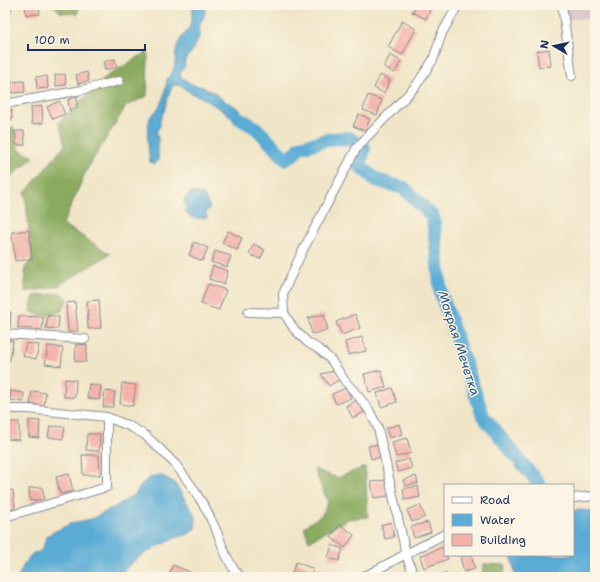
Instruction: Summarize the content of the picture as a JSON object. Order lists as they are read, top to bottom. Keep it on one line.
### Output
{"water":["Мокрая Мечетка"],"legend":["Road","Water","Building"],"scale_bar":"100 m","north":"left"}
